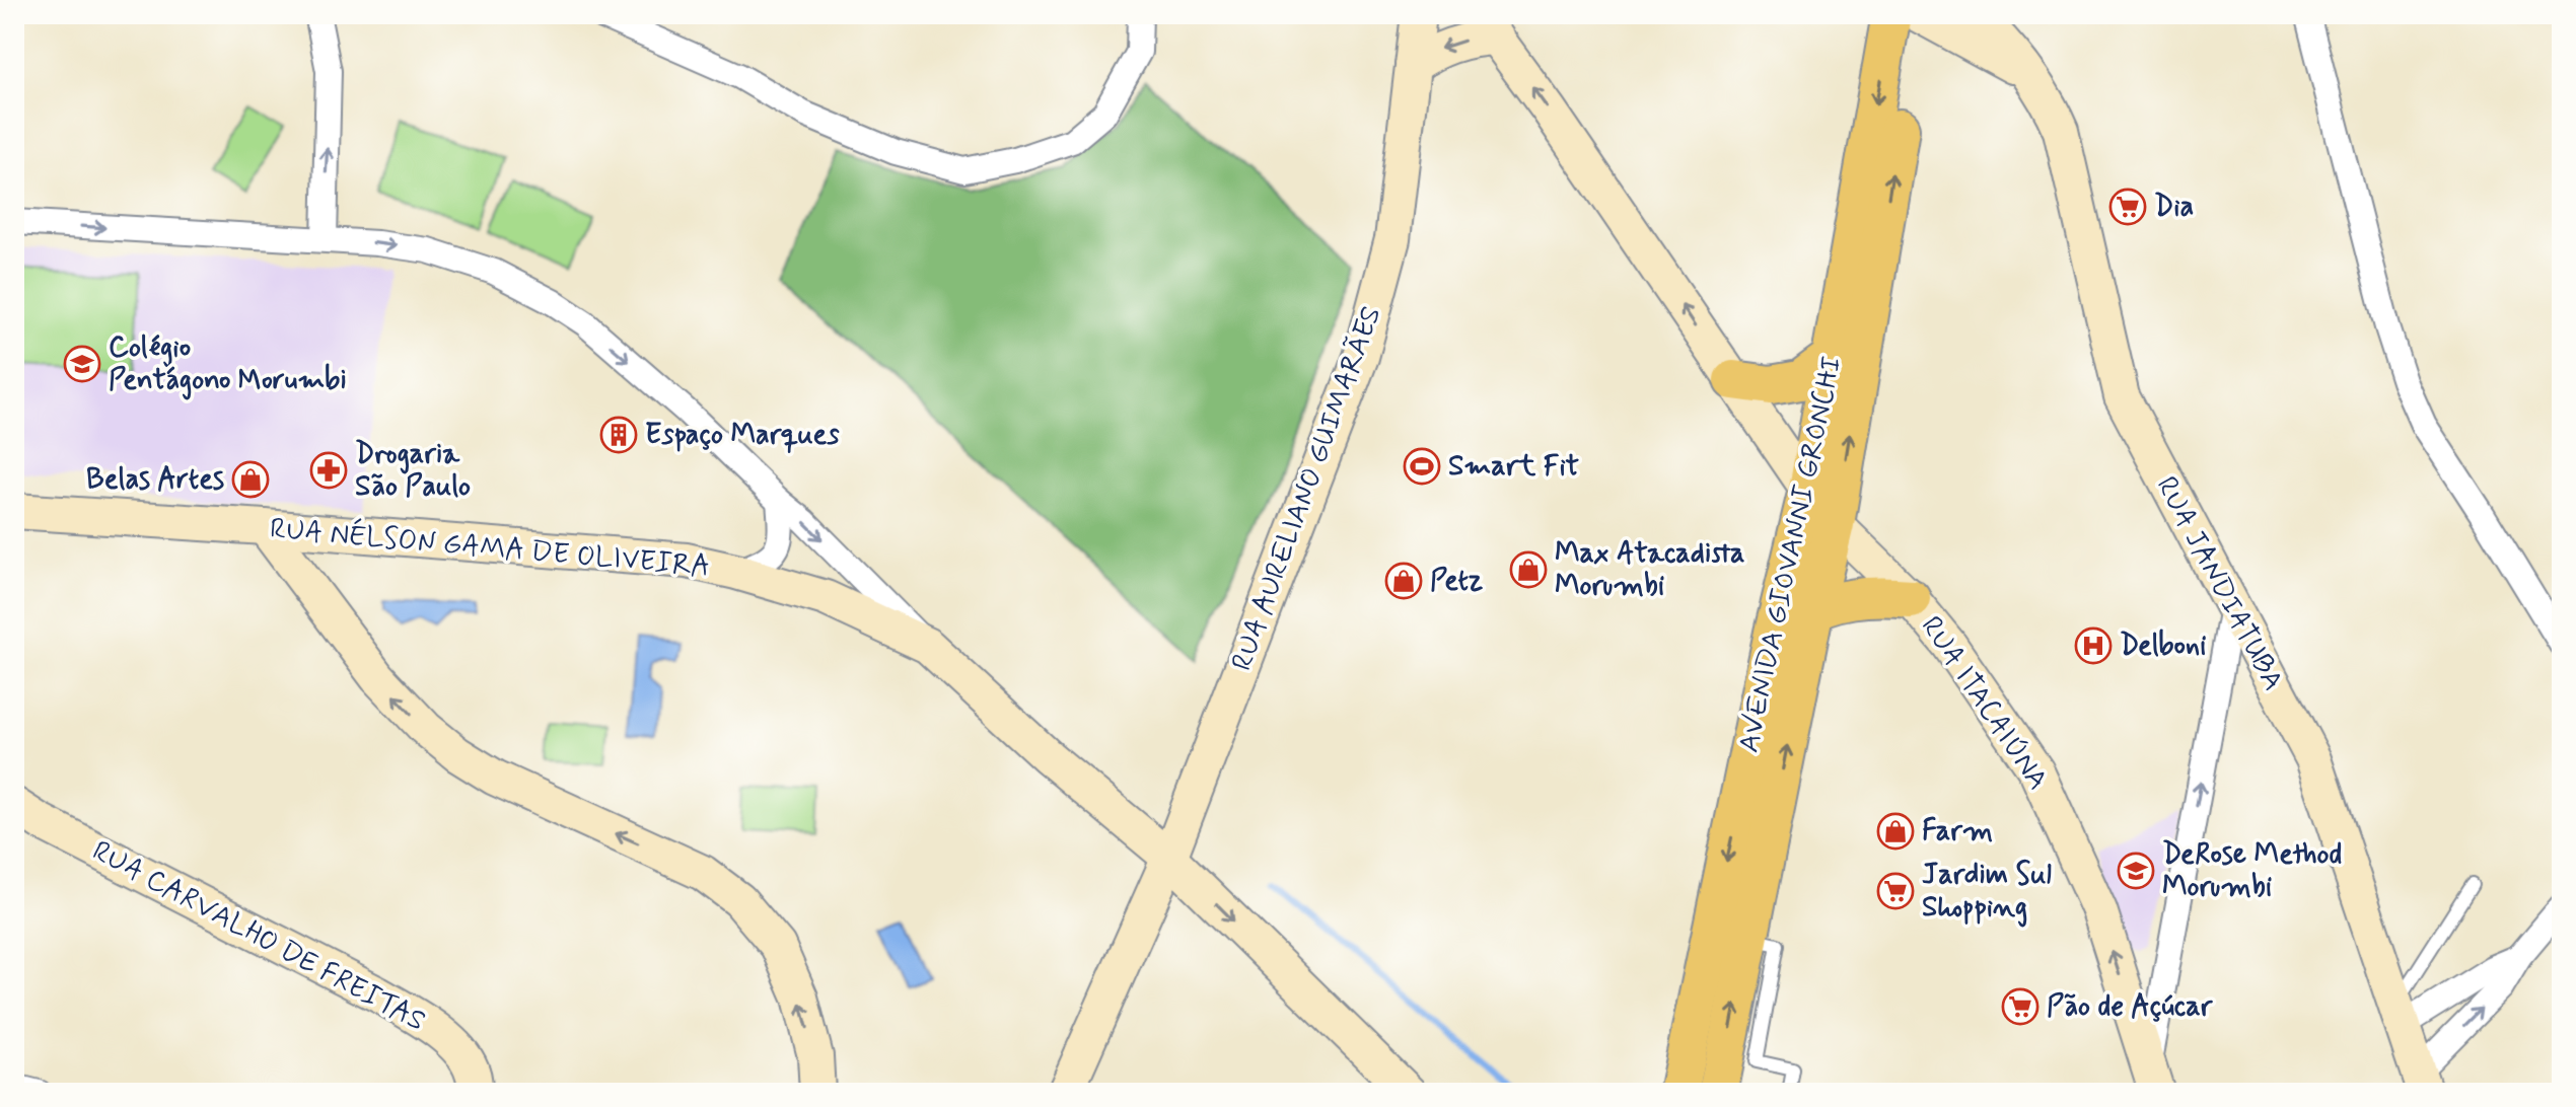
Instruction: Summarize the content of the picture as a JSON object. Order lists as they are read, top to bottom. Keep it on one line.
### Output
{"streets":{"main road":["AVENIDA GIOVANNI GRONCHI"],"street":["RUA AURELIANO GUIMARÃES","RUA NÉLSON GAMA DE OLIVEIRA","RUA JANDIATUBA","RUA ITACAIÚNA","RUA CARVALHO DE FREITAS"]},"crossings":[["RUA AURELIANO GUIMARÃES","RUA NÉLSON GAMA DE OLIVEIRA"],["AVENIDA GIOVANNI GRONCHI","RUA JANDIATUBA"],["AVENIDA GIOVANNI GRONCHI","RUA ITACAIÚNA"]],"one_way":["RUA ITACAIÚNA"],"places":{"supermarket":["Dia","Jardim Sul Shopping","Pão de Açúcar"],"school or university":["Colégio Pentágono Morumbi","DeRose Method Morumbi"],"building":["Espaço Marques"],"sports":["Smart Fit"],"pharmacy":["Drogaria São Paulo"],"shop":["Belas Artes","Max Atacadista Morumbi","Petz","Farm"],"hospital":["Delboni"]}}
